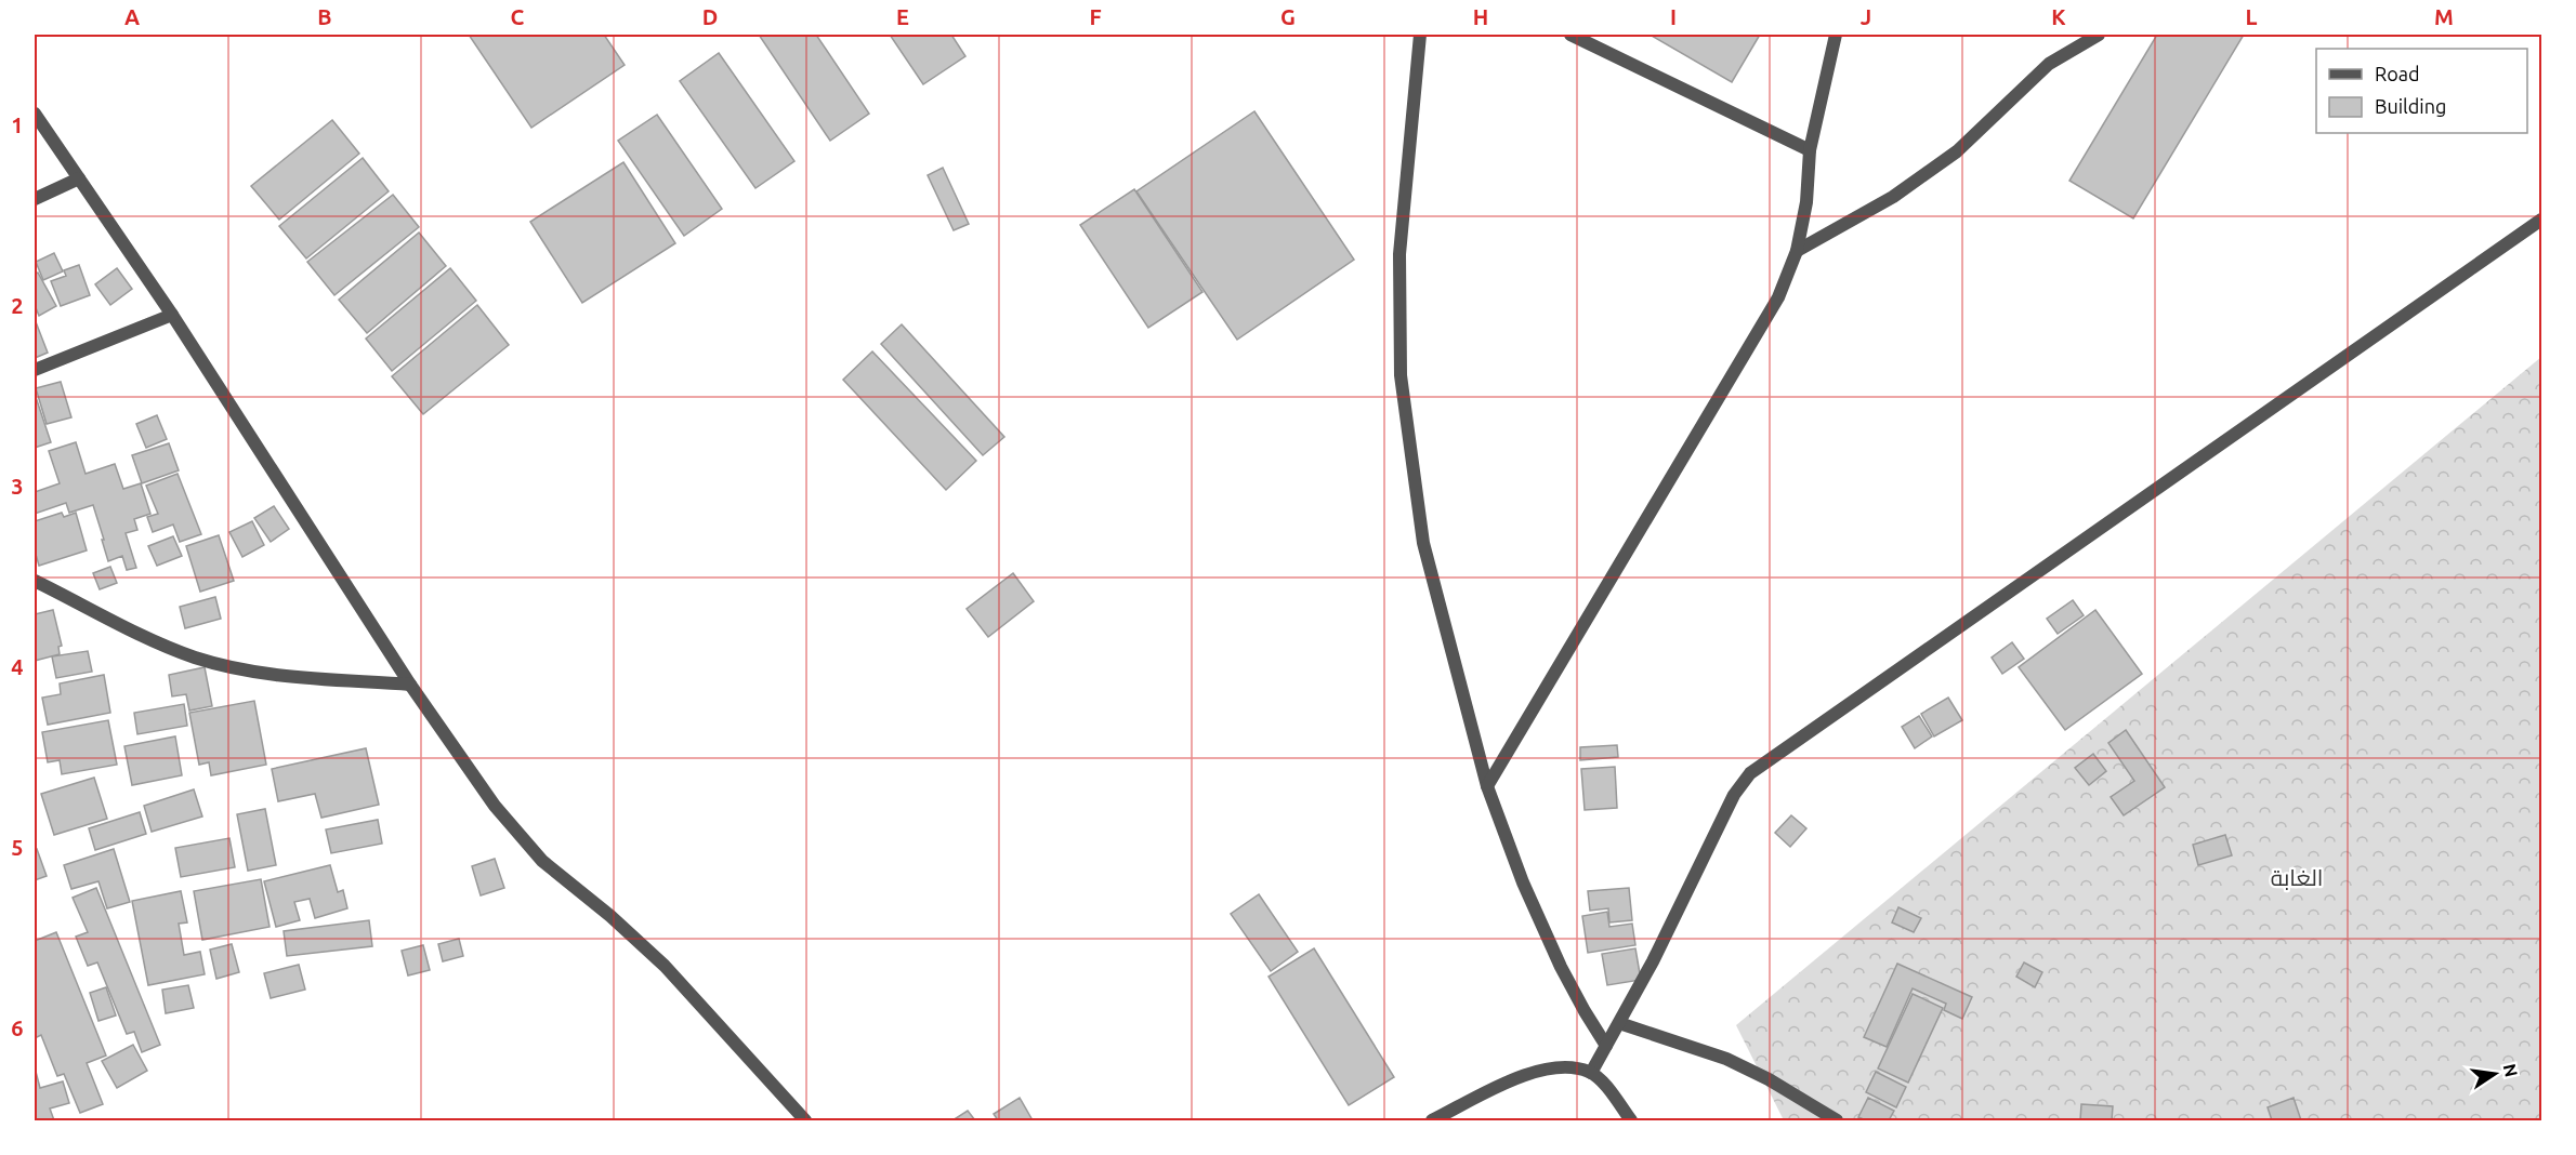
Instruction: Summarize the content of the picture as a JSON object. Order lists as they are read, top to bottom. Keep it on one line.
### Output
{"parks":["الغابة"],"legend":["Road","Building"],"north":"right","grid":{"columns":["A","B","C","D","E","F","G","H","I","J","K","L","M"],"rows":["1","2","3","4","5","6"]}}
